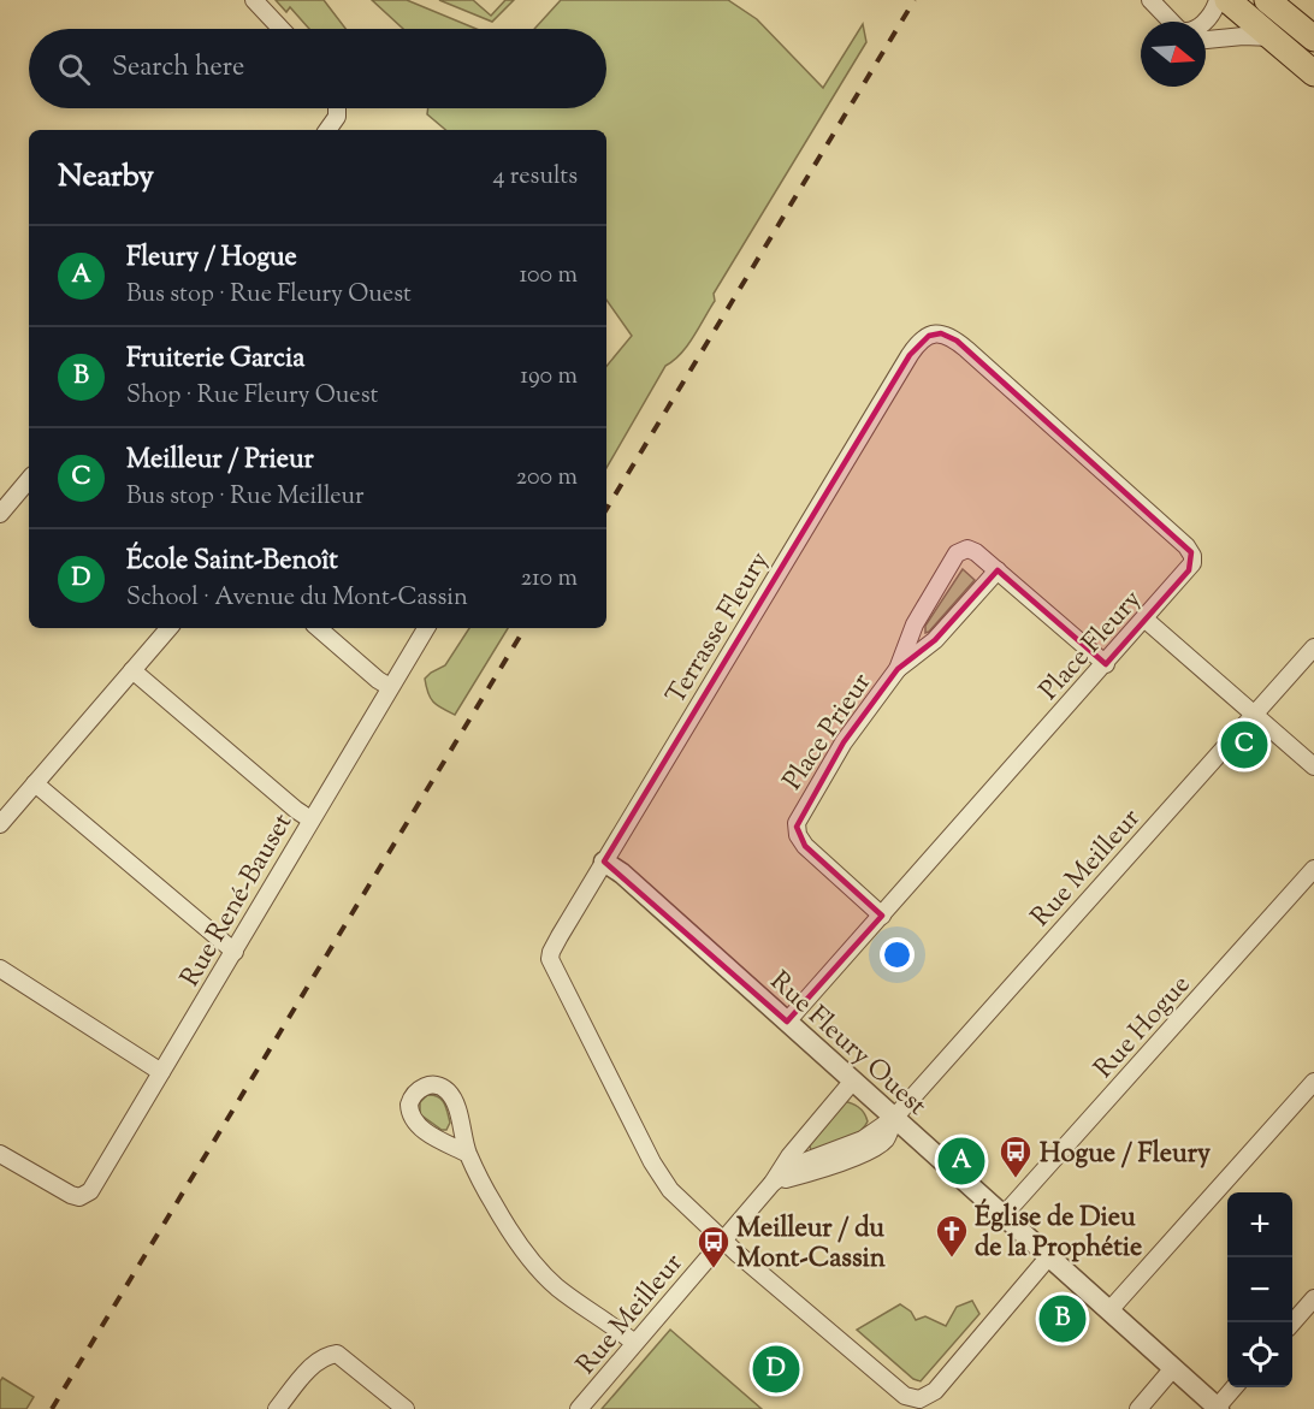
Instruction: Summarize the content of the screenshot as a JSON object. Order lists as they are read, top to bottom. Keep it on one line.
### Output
{"streets":{"street":["Terrasse Fleury","Place Fleury","Place Prieur","Rue Meilleur","Rue René-Bauset","Rue Hogue","Rue Fleury Ouest"]},"crossings":[["Terrasse Fleury","Place Fleury"],["Terrasse Fleury","Rue Meilleur"],["Terrasse Fleury","Rue Fleury Ouest"],["Place Fleury","Place Prieur"],["Place Fleury","Rue Fleury Ouest"],["Rue Meilleur","Rue Fleury Ouest"],["Rue Hogue","Rue Fleury Ouest"]],"places":{"bus stop":["Hogue / Fleury","Meilleur / du Mont-Cassin"],"church":["Église de Dieu de la Prophétie"]},"north":"right","page":{"search":"Search here","heading":["Nearby","4 results"],"list":[{"mark":"A","name":"Fleury / Hogue","note":"Bus stop · Rue Fleury Ouest","value":"100 m"},{"mark":"B","name":"Fruiterie Garcia","note":"Shop · Rue Fleury Ouest","value":"190 m"},{"mark":"C","name":"Meilleur / Prieur","note":"Bus stop · Rue Meilleur","value":"200 m"},{"mark":"D","name":"École Saint-Benoît","note":"School · Avenue du Mont-Cassin","value":"210 m"}],"pins":["C","A","B","D"],"map_buttons":["+","−"]}}
